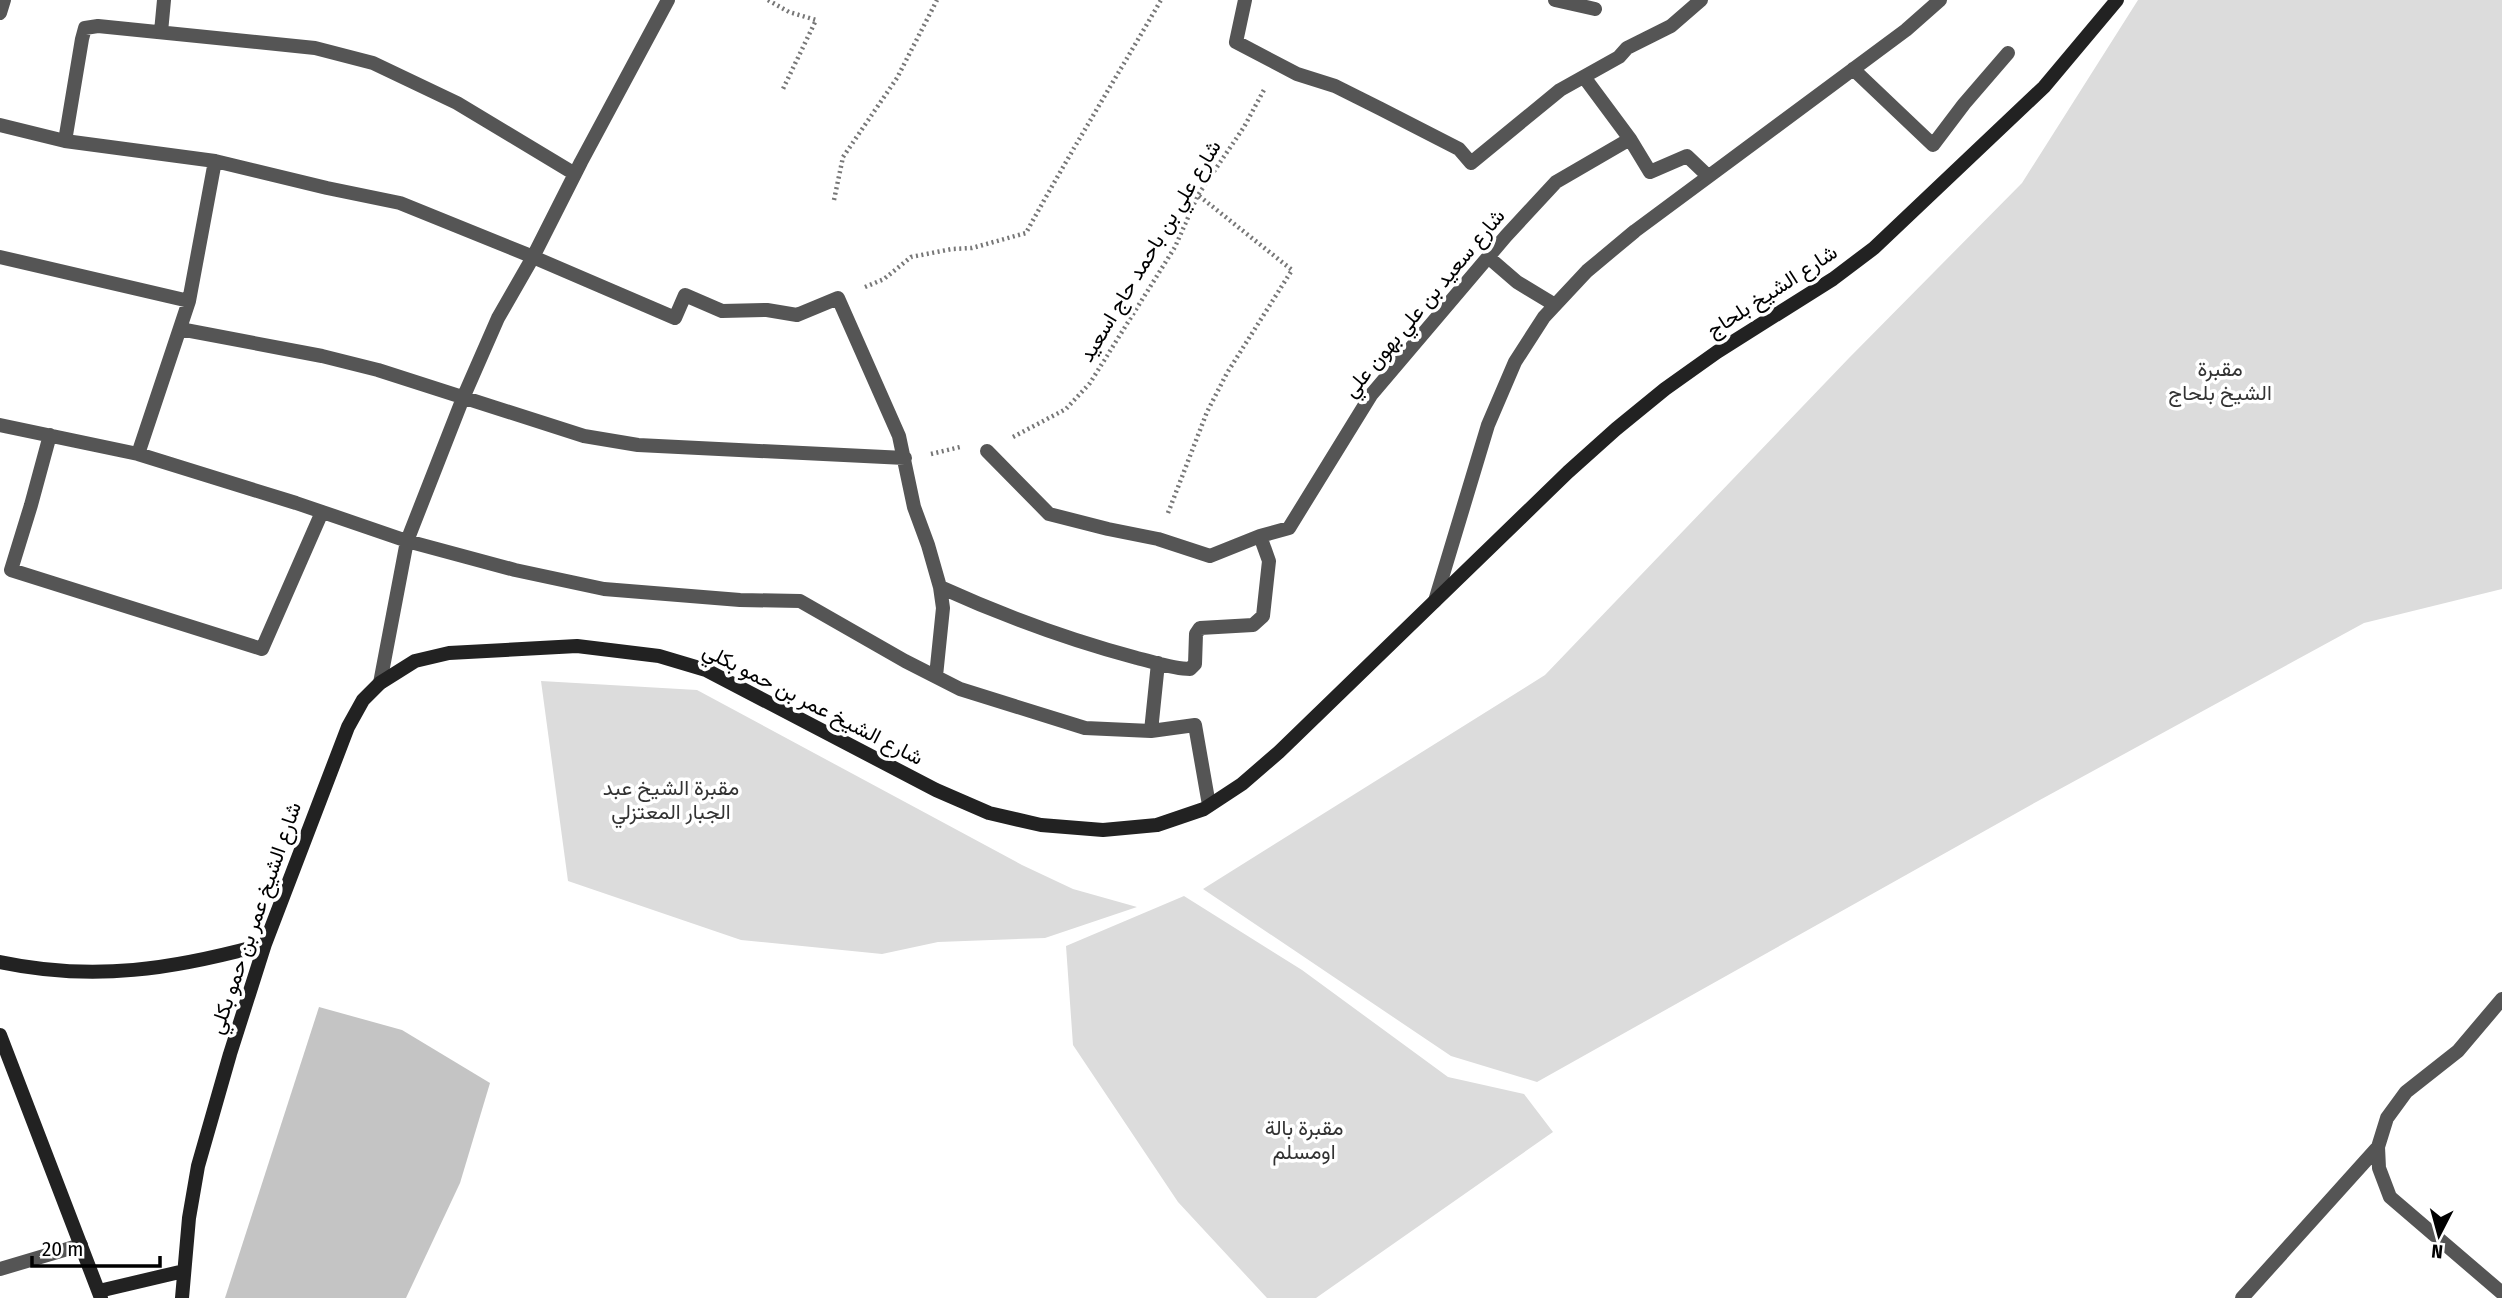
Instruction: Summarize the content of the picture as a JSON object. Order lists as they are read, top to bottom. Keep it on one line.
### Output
{"streets":{"main road":["شارع الشيخ بلحاج","شارع الشيخ عمر بن حمو بكلي"],"street":["شارع سعيد بن علي بهون علي"],"path":["شارع علي بن باحمد حاج اسعيد"]},"crossings":[["شارع علي بن باحمد حاج اسعيد","شارع سعيد بن علي بهون علي"],["شارع الشيخ بلحاج","شارع الشيخ عمر بن حمو بكلي"]],"parks":["مقبرة الشيخ بلحاج","مقبرة الشيخ عبد الجبار المعتزلي","مقبرة بالة اومسلم"],"scale_bar":"20 m","north":"bottom"}
